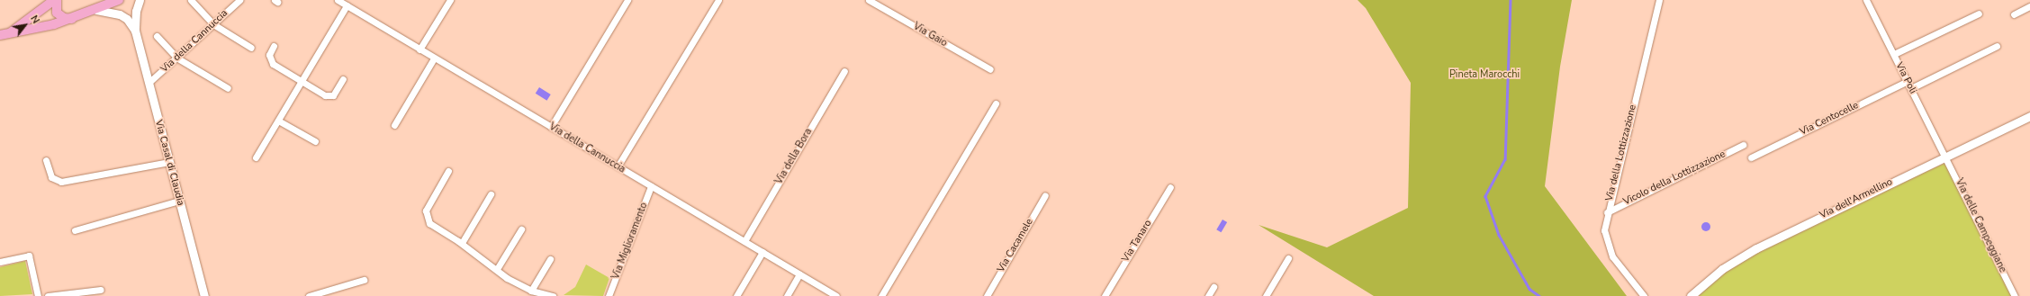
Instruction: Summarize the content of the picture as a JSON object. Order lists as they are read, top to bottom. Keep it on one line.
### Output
{"streets":{"street":["Via Gaio","Via della Cannuccia","Via Poli","Via Centocelle","Via della Lottizzazione","Via della Bora","Via Casal di Claudia","Vicolo della Lottizzazione","Via dell'Armellino","Via delle Campeggiane","Via Miglioramento","Via Tanaro","Via Cacamele"]},"crossings":[["Via della Cannuccia","Via della Bora"],["Via della Cannuccia","Via Casal di Claudia"],["Via della Cannuccia","Via Miglioramento"],["Via Poli","Via Centocelle"],["Via Poli","Via dell'Armellino"],["Via Poli","Via delle Campeggiane"],["Via della Lottizzazione","Vicolo della Lottizzazione"],["Via dell'Armellino","Via delle Campeggiane"]],"parks":["Pineta Marocchi"],"north":"top right"}
